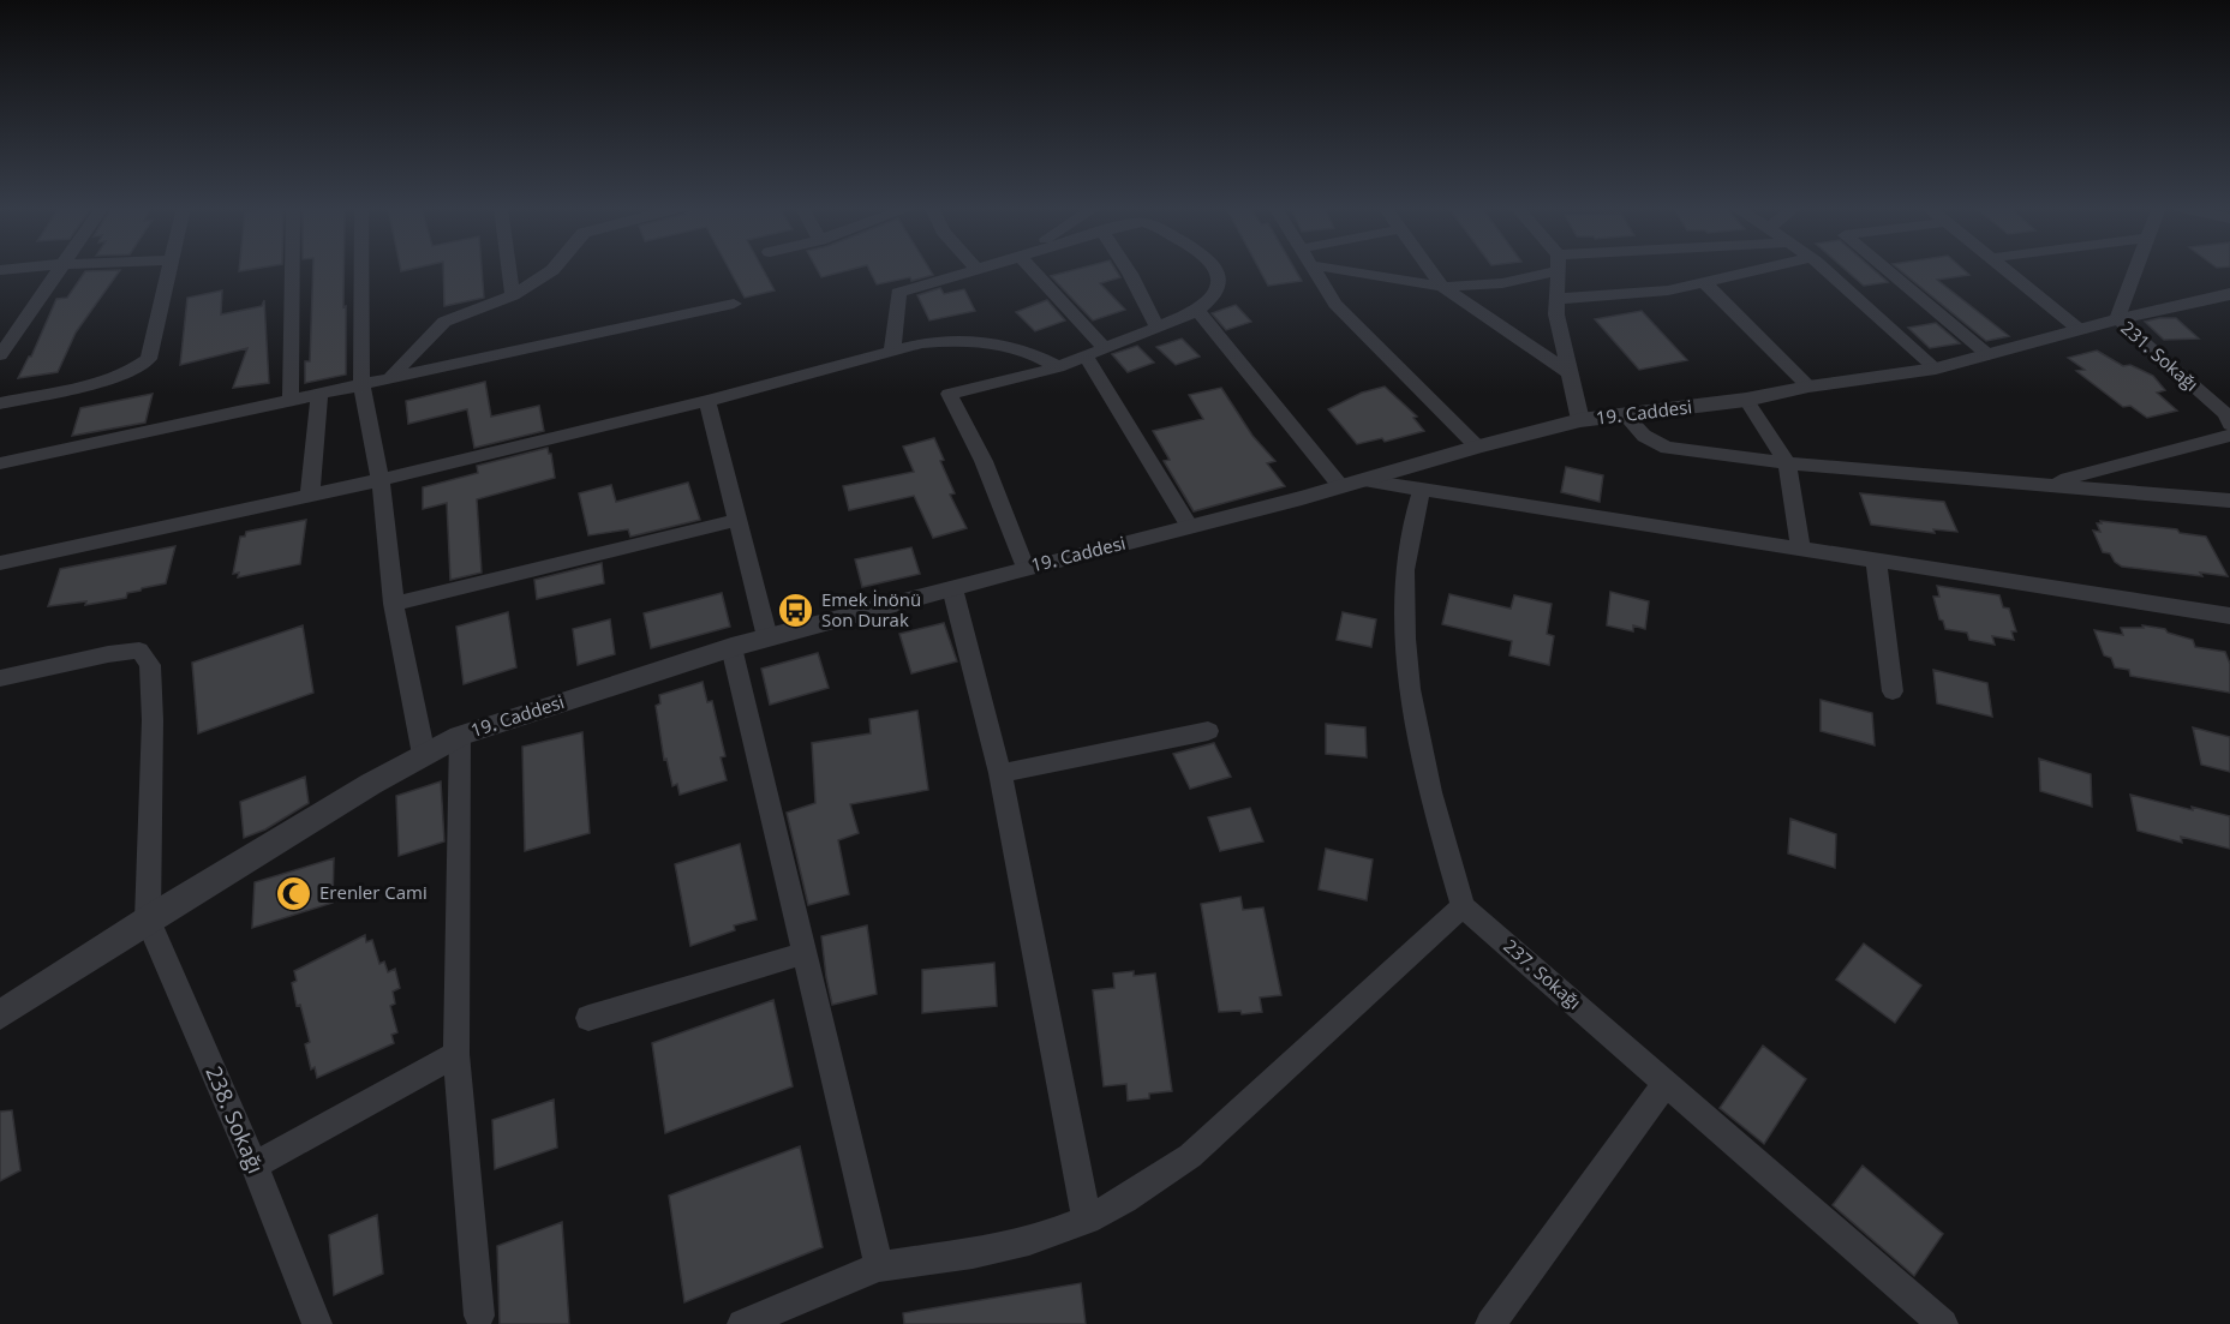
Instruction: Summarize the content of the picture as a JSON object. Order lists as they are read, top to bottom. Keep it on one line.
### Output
{"streets":{"street":["231. Sokağı","19. Caddesi","237. Sokağı","238. Sokağı"]},"crossings":[["231. Sokağı","19. Caddesi"],["19. Caddesi","238. Sokağı"]],"places":{"bus stop":["Emek İnönü Son Durak"],"mosque":["Erenler Cami"]}}
